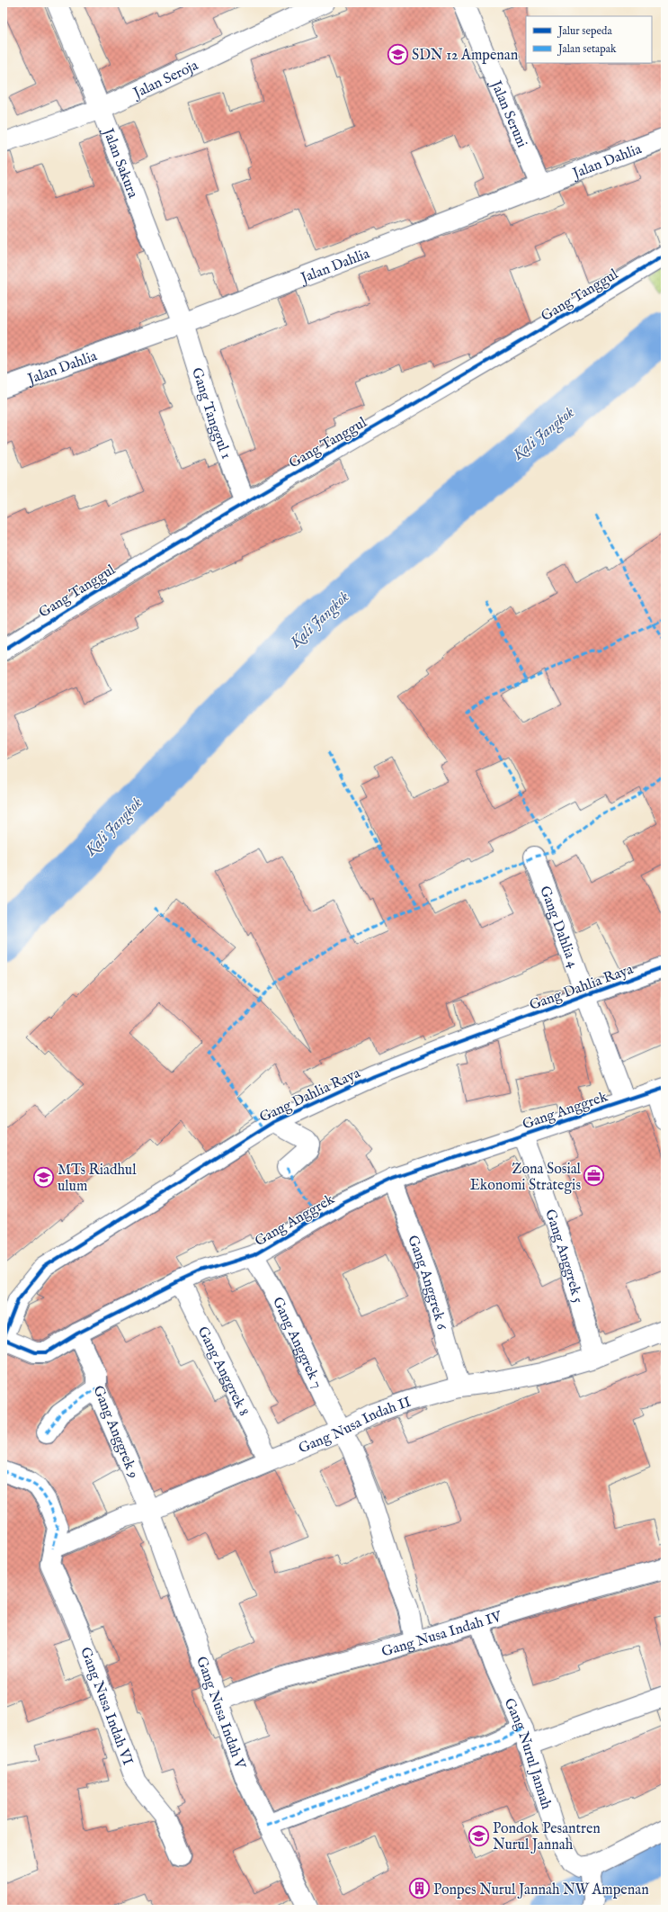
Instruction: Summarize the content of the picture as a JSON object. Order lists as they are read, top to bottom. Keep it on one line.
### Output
{"streets":{"street":["Jalan Seroja","Jalan Seruni","Jalan Dahlia","Jalan Sakura","Gang Tanggul","Gang Tanggul 1","Gang Dahlia 4","Gang Dahlia Raya","Gang Anggrek","Gang Anggrek 5","Gang Anggrek 6","Gang Anggrek 7","Gang Anggrek 8","Gang Nusa Indah II","Gang Anggrek 9","Gang Nusa Indah IV","Gang Nusa Indah VI","Gang Nusa Indah V","Gang Nurul Jannah"]},"crossings":[["Jalan Seroja","Jalan Sakura"],["Jalan Seruni","Jalan Dahlia"],["Jalan Dahlia","Jalan Sakura"],["Jalan Dahlia","Gang Tanggul 1"],["Jalan Sakura","Gang Tanggul 1"],["Gang Tanggul","Gang Tanggul 1"],["Gang Dahlia 4","Gang Dahlia Raya"],["Gang Dahlia 4","Gang Anggrek"],["Gang Dahlia Raya","Gang Anggrek"],["Gang Anggrek","Gang Anggrek 5"],["Gang Anggrek","Gang Anggrek 6"],["Gang Anggrek","Gang Anggrek 7"],["Gang Anggrek","Gang Anggrek 8"],["Gang Anggrek","Gang Anggrek 9"],["Gang Anggrek 5","Gang Nusa Indah II"],["Gang Anggrek 6","Gang Nusa Indah II"],["Gang Anggrek 7","Gang Nusa Indah II"],["Gang Anggrek 7","Gang Nusa Indah IV"],["Gang Anggrek 8","Gang Nusa Indah II"],["Gang Nusa Indah II","Gang Anggrek 9"],["Gang Nusa Indah II","Gang Nusa Indah VI"],["Gang Nusa Indah II","Gang Nusa Indah V"],["Gang Anggrek 9","Gang Nusa Indah V"],["Gang Nusa Indah IV","Gang Nusa Indah V"],["Gang Nusa Indah IV","Gang Nurul Jannah"]],"water":["Kali Jangkok"],"places":{"school or university":["SDN 12 Ampenan","MTs Riadhul ulum","Pondok Pesantren Nurul Jannah"],"office":["Zona Sosial Ekonomi Strategis"],"building":["Ponpes Nurul Jannah NW Ampenan"]},"legend":["Jalur sepeda","Jalan setapak"]}
